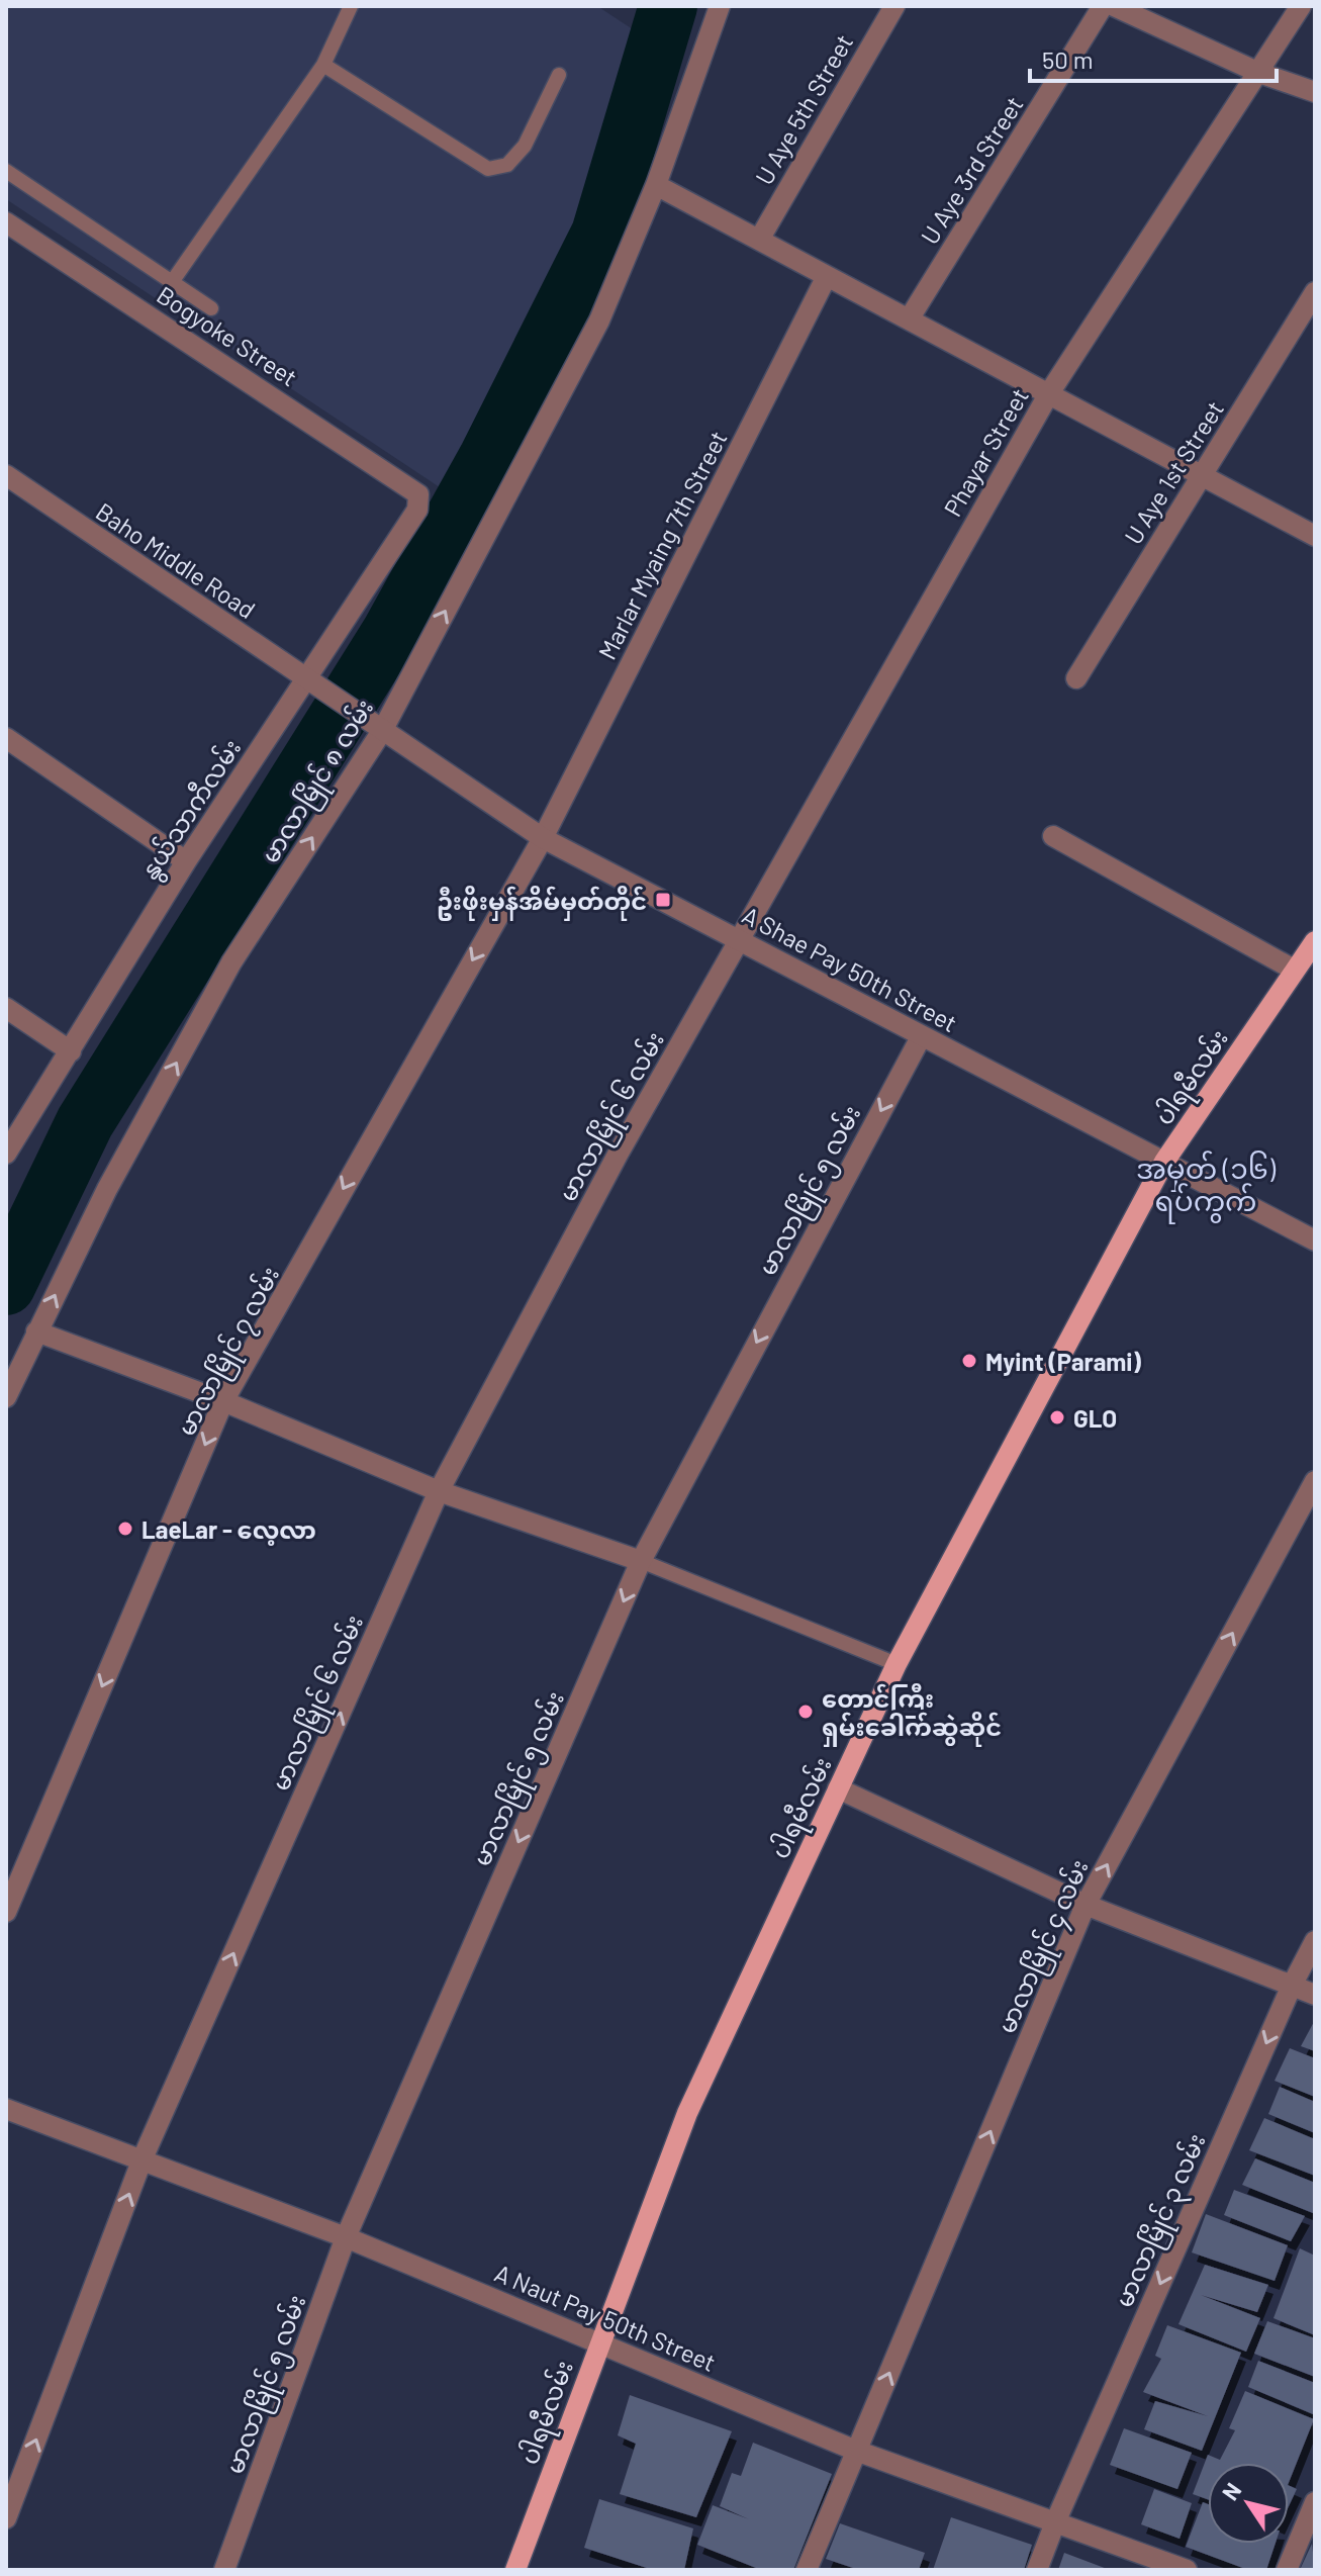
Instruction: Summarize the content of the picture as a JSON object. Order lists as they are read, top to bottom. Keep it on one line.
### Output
{"streets":{"main road":["ပါရမီလမ်း"],"street":["U Aye 5th Street","U Aye 3rd Street","Bogyoke Street","Phayar Street","U Aye 1st Street","Marlar Myaing 7th Street","Baho Middle Road","မာလာမြိုင် ၈ လမ်း","နွယ်သာကီလမ်း","A Shae Pay 50th Street","မာလာမြိုင် ၆ လမ်း","မာလာမြိုင် ၅ လမ်း","မာလာမြိုင် ၇ လမ်း","မာလာမြိုင် ၄ လမ်း","မာလာမြိုင် ၃ လမ်း","A Naut Pay 50th Street"]},"crossings":[["Bogyoke Street","နွယ်သာကီလမ်း"],["Phayar Street","A Shae Pay 50th Street"],["Phayar Street","မာလာမြိုင် ၆ လမ်း"],["Marlar Myaing 7th Street","A Shae Pay 50th Street"],["Marlar Myaing 7th Street","မာလာမြိုင် ၇ လမ်း"],["Baho Middle Road","မာလာမြိုင် ၈ လမ်း"],["Baho Middle Road","နွယ်သာကီလမ်း"],["Baho Middle Road","A Shae Pay 50th Street"],["မာလာမြိုင် ၈ လမ်း","A Shae Pay 50th Street"],["A Shae Pay 50th Street","ပါရမီလမ်း"],["A Shae Pay 50th Street","မာလာမြိုင် ၆ လမ်း"],["A Shae Pay 50th Street","မာလာမြိုင် ၅ လမ်း"],["A Shae Pay 50th Street","မာလာမြိုင် ၇ လမ်း"],["ပါရမီလမ်း","A Naut Pay 50th Street"],["မာလာမြိုင် ၆ လမ်း","A Naut Pay 50th Street"],["မာလာမြိုင် ၅ လမ်း","A Naut Pay 50th Street"],["မာလာမြိုင် ၄ လမ်း","A Naut Pay 50th Street"],["မာလာမြိုင် ၃ လမ်း","A Naut Pay 50th Street"]],"one_way":["မာလာမြိုင် ၈ လမ်း","မာလာမြိုင် ၆ လမ်း","မာလာမြိုင် ၅ လမ်း","မာလာမြိုင် ၇ လမ်း","မာလာမြိုင် ၄ လမ်း","မာလာမြိုင် ၃ လမ်း"],"districts":["အမှတ် (၁၆) ရပ်ကွက်"],"places":{"transit":["ဦးဖိုးမှန်အိမ်မှတ်တိုင်"],"other":["Myint (Parami)","GLO","LaeLar - လေ့လာ","တောင်ကြီး ရှမ်းခေါက်ဆွဲဆိုင်"]},"scale_bar":"50 m","north":"top left"}
